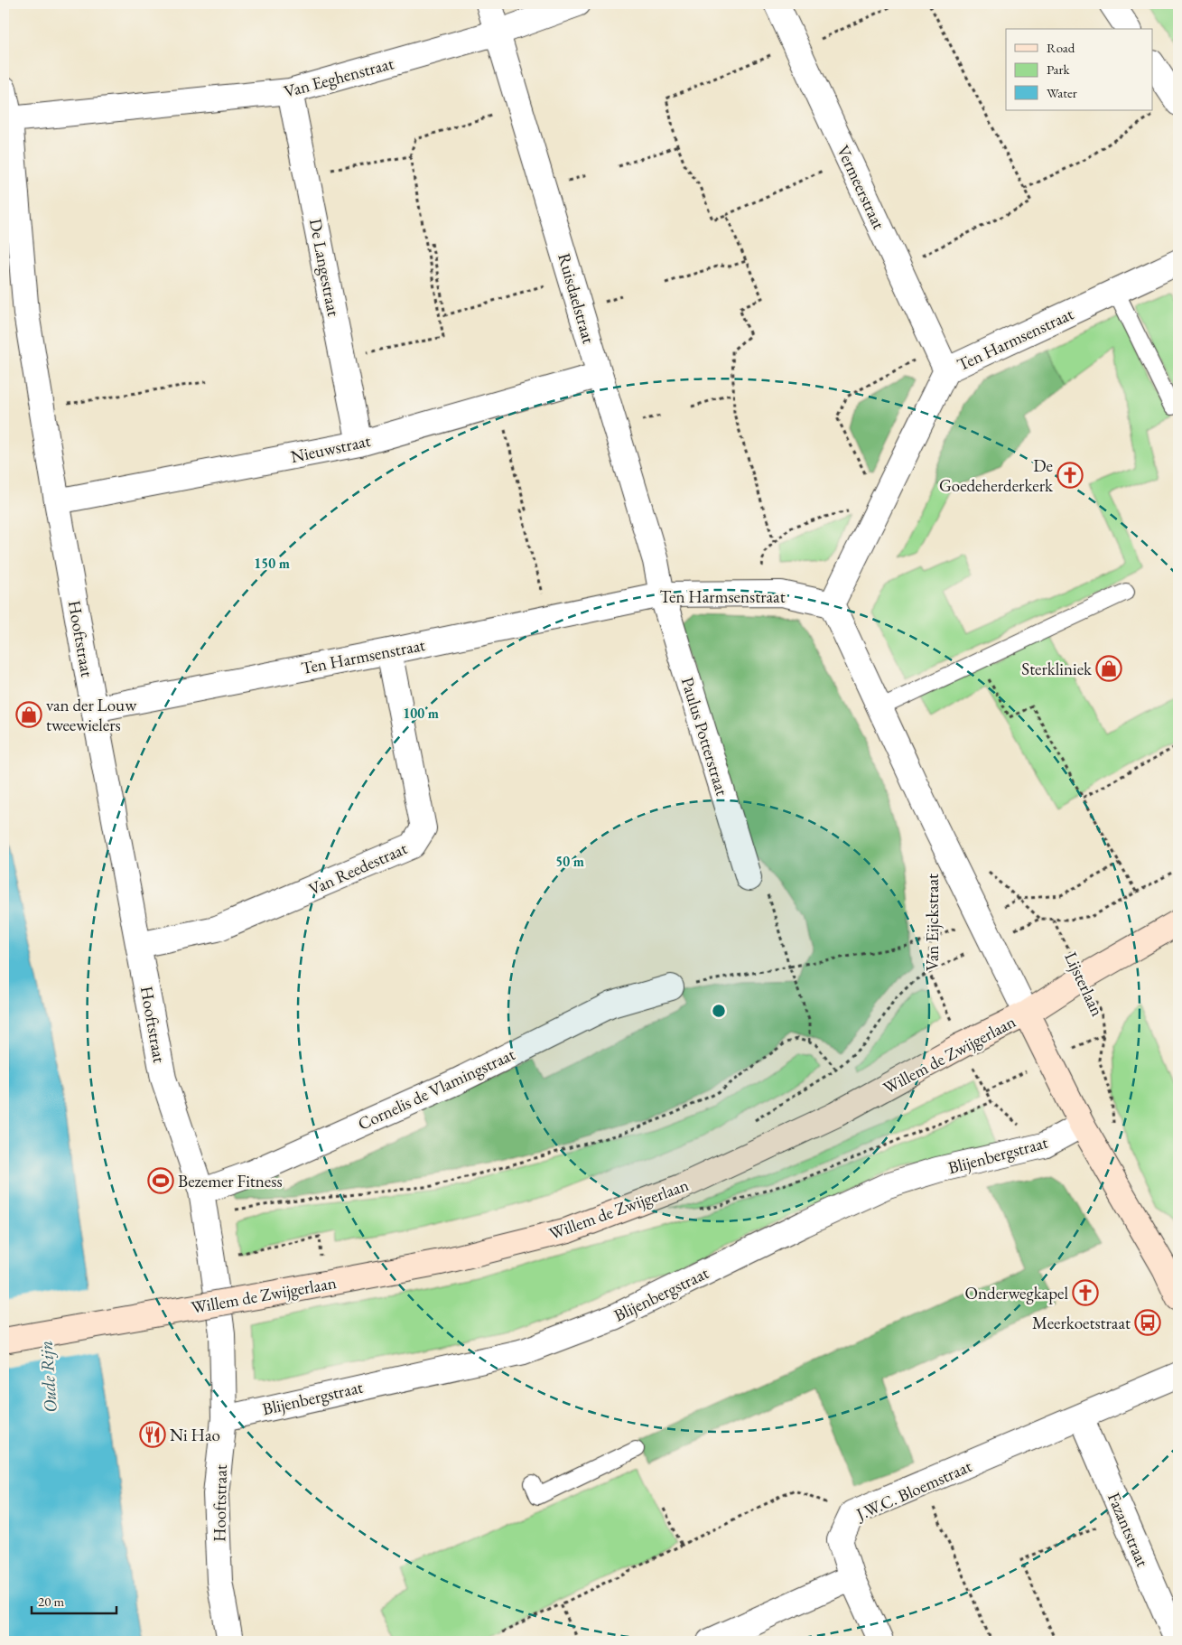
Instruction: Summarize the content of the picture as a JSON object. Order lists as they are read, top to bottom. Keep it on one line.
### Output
{"streets":{"street":["Van Eeghenstraat","Vermeerstraat","De Langestraat","Ruisdaelstraat","Ten Harmsenstraat","Nieuwstraat","Hooftstraat","Paulus Potterstraat","Van Reedestraat","Van Eijckstraat","Willem de Zwijgerlaan","Cornelis de Vlamingstraat","Blijenbergstraat","J.W.C. Bloemstraat","Fazantstraat"],"path":["Lijsterlaan"]},"crossings":[["Van Eeghenstraat","De Langestraat"],["Van Eeghenstraat","Ruisdaelstraat"],["Van Eeghenstraat","Hooftstraat"],["Vermeerstraat","Ten Harmsenstraat"],["De Langestraat","Nieuwstraat"],["Ruisdaelstraat","Ten Harmsenstraat"],["Ruisdaelstraat","Nieuwstraat"],["Ruisdaelstraat","Paulus Potterstraat"],["Ten Harmsenstraat","Hooftstraat"],["Ten Harmsenstraat","Paulus Potterstraat"],["Ten Harmsenstraat","Van Reedestraat"],["Ten Harmsenstraat","Van Eijckstraat"],["Nieuwstraat","Hooftstraat"],["Hooftstraat","Van Reedestraat"],["Hooftstraat","Cornelis de Vlamingstraat"],["Hooftstraat","Blijenbergstraat"],["Van Eijckstraat","Willem de Zwijgerlaan"],["Lijsterlaan","Willem de Zwijgerlaan"],["J.W.C. Bloemstraat","Fazantstraat"]],"water":["Oude Rijn"],"places":{"church":["De Goedeherderkerk","Onderwegkapel"],"shop":["Sterkliniek","van der Louw tweewielers"],"sports":["Bezemer Fitness"],"bus stop":["Meerkoetstraat"],"restaurant":["Ni Hao"]},"legend":["Road","Park","Water"],"scale_bar":"20 m","rings":["150 m","100 m","50 m"]}
